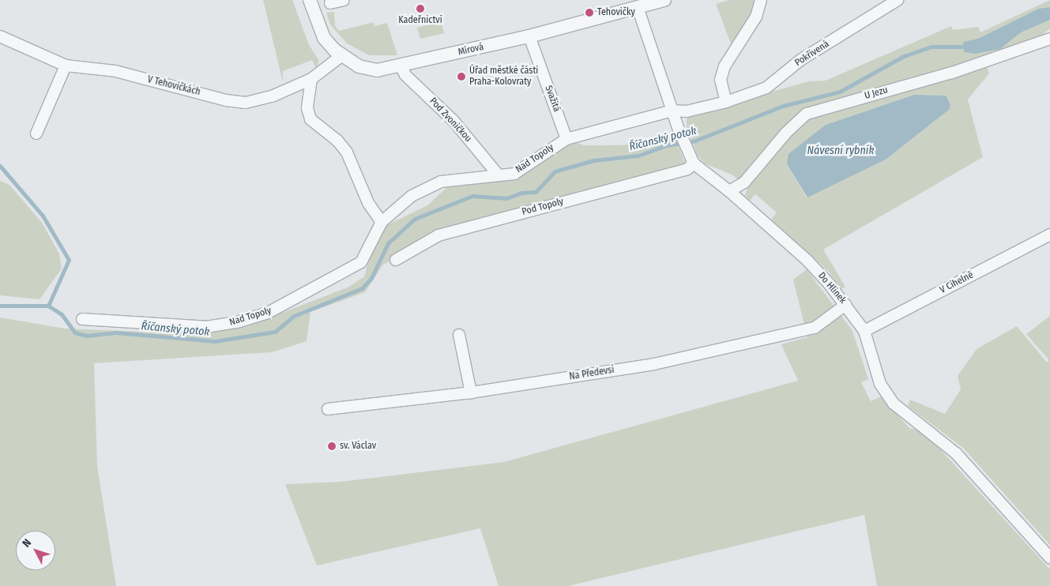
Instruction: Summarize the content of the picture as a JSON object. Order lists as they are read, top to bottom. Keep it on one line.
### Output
{"streets":{"street":["Mírová","Pokřivená","V Tehovičkách","U Jezu","Svažitá","Pod Zvoničkou","Nad Topoly","Pod Topoly","V Cihelně","Do Hlinek","Na Předevsi"]},"crossings":[["Mírová","V Tehovičkách"],["Mírová","Svažitá"],["Mírová","Pod Zvoničkou"],["Pokřivená","Nad Topoly"],["U Jezu","Do Hlinek"],["Svažitá","Nad Topoly"],["Pod Zvoničkou","Nad Topoly"],["Pod Topoly","Do Hlinek"],["V Cihelně","Do Hlinek"],["Do Hlinek","Na Předevsi"]],"water":["Říčanský potok","Návesní rybník"],"places":["Kadeřnictví","Tehovičky","Úřad městké části Praha-Kolovraty","sv. Václav"],"north":"top left"}
